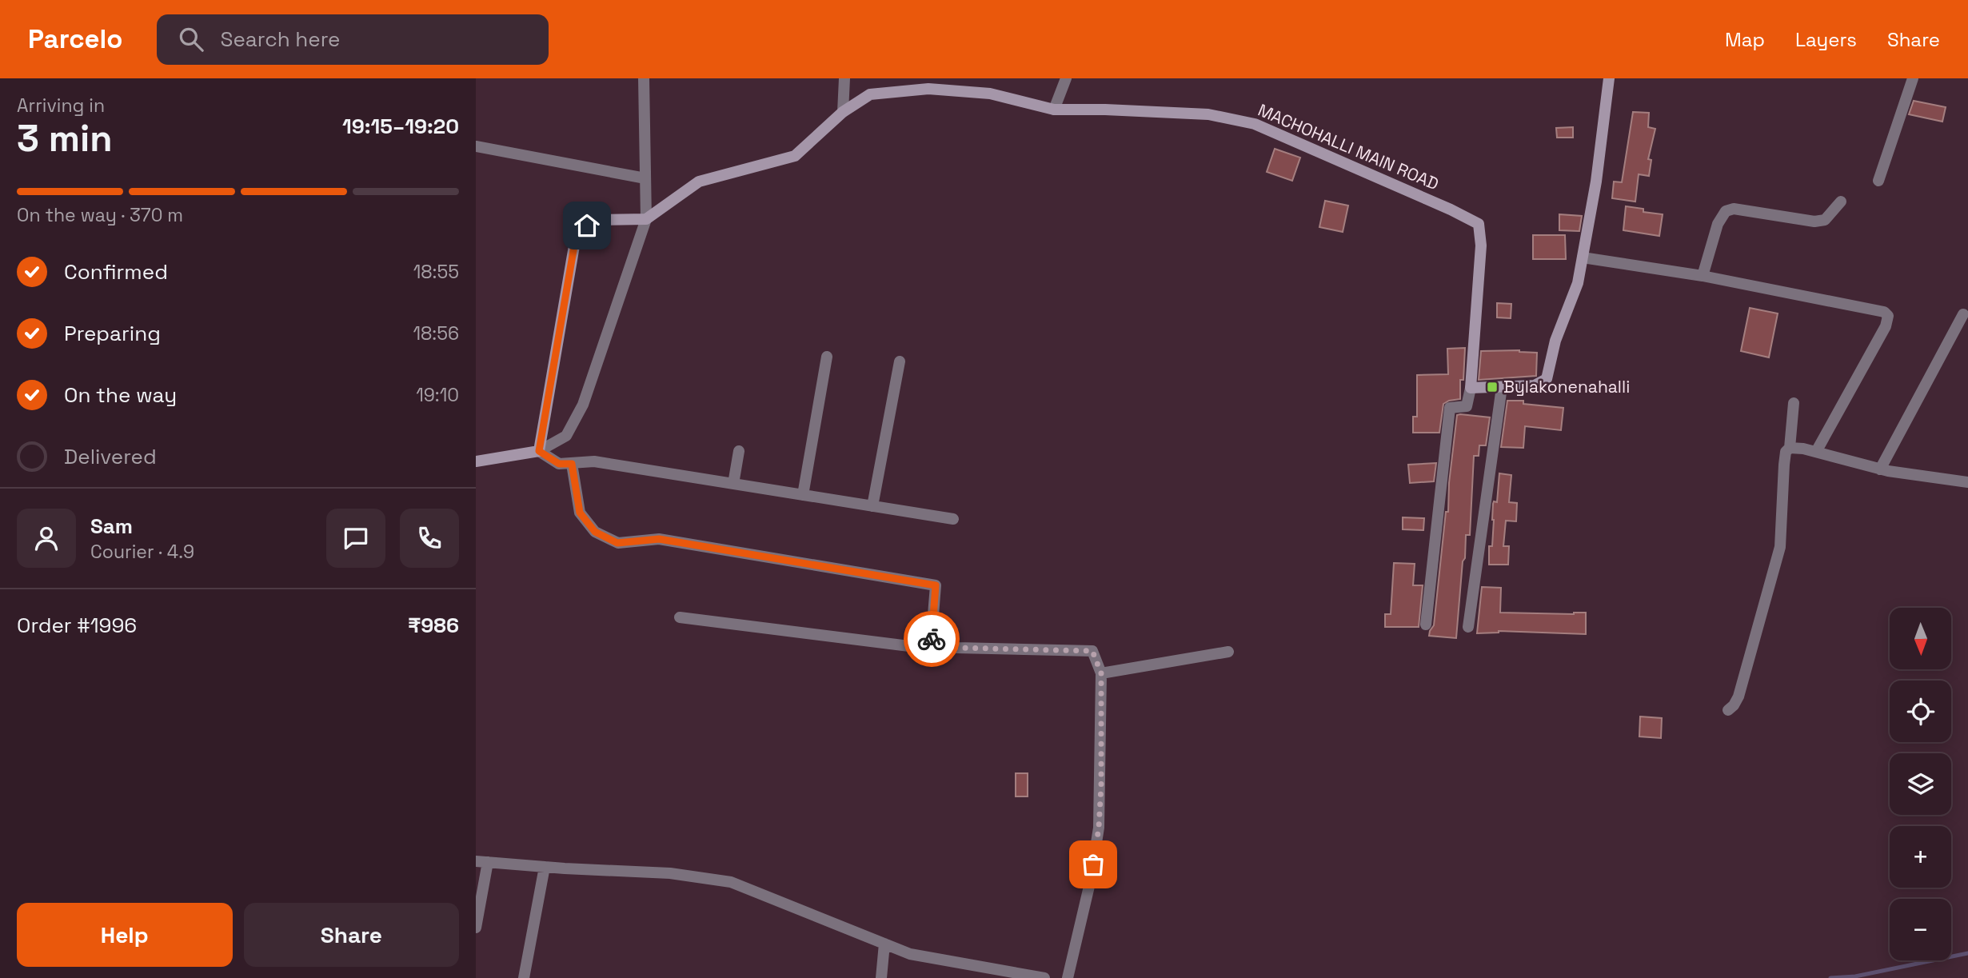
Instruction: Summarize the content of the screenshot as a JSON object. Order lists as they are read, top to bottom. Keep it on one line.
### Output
{"streets":{"street":["MACHOHALLI MAIN ROAD"]},"places":{"transit":["Bylakonenahalli"]},"north":"bottom","page":{"header":"Parcelo","search":"Search here","nav":["Map","Layers","Share"],"heading":["3 min","Arriving in","19:15–19:20"],"panel":["Sam","Courier · 4.9","Order #1996","₹986"],"bar":"On the way · 370 m","list":[["Confirmed","18:55"],["Preparing","18:56"],["On the way","19:10"],"Delivered"],"map_buttons":["+","−"],"buttons":["Help","Share"]}}
